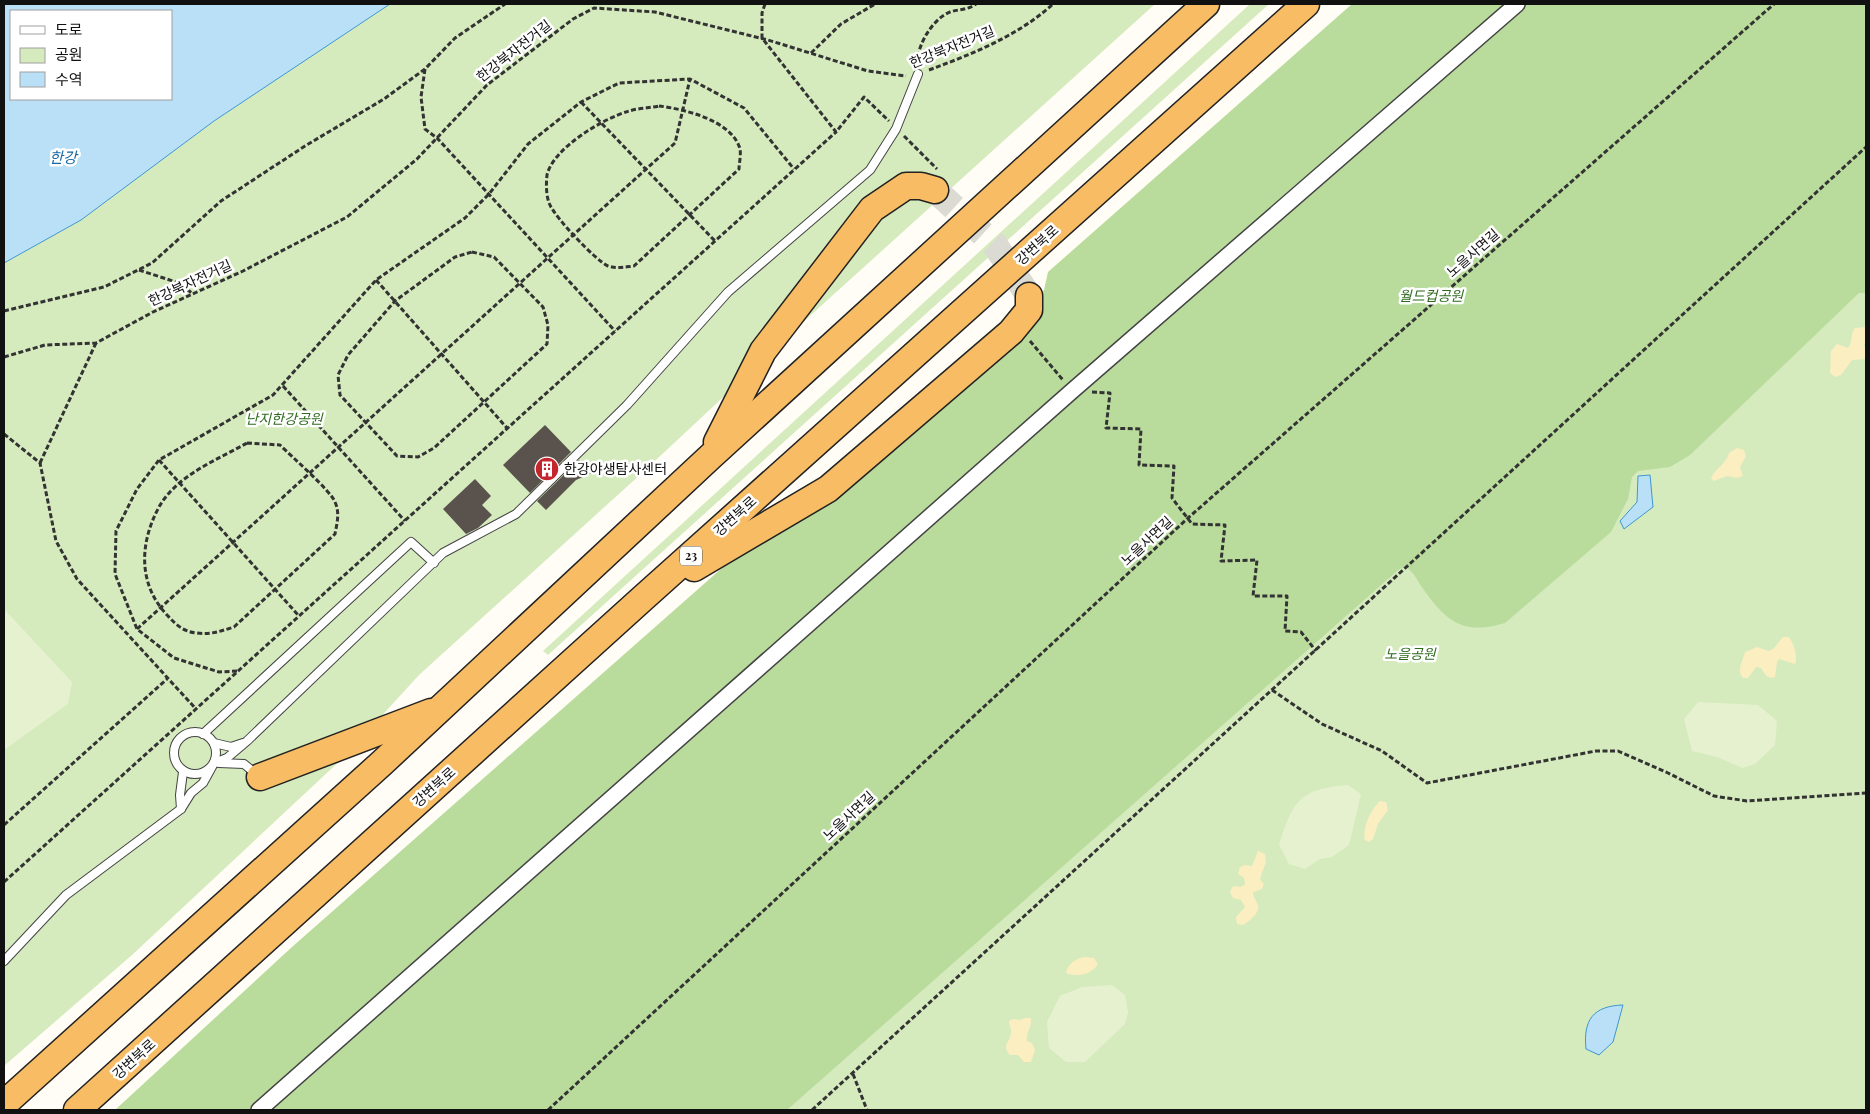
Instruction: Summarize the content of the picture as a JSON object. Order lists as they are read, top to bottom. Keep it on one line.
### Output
{"streets":{"highway":["강변북로","23"],"path":["한강북자전거길","노을사면길"]},"water":["한강"],"parks":["월드컵공원","난지한강공원","노을공원"],"places":{"building":["한강야생탐사센터"]},"legend":["도로","공원","수역"]}
